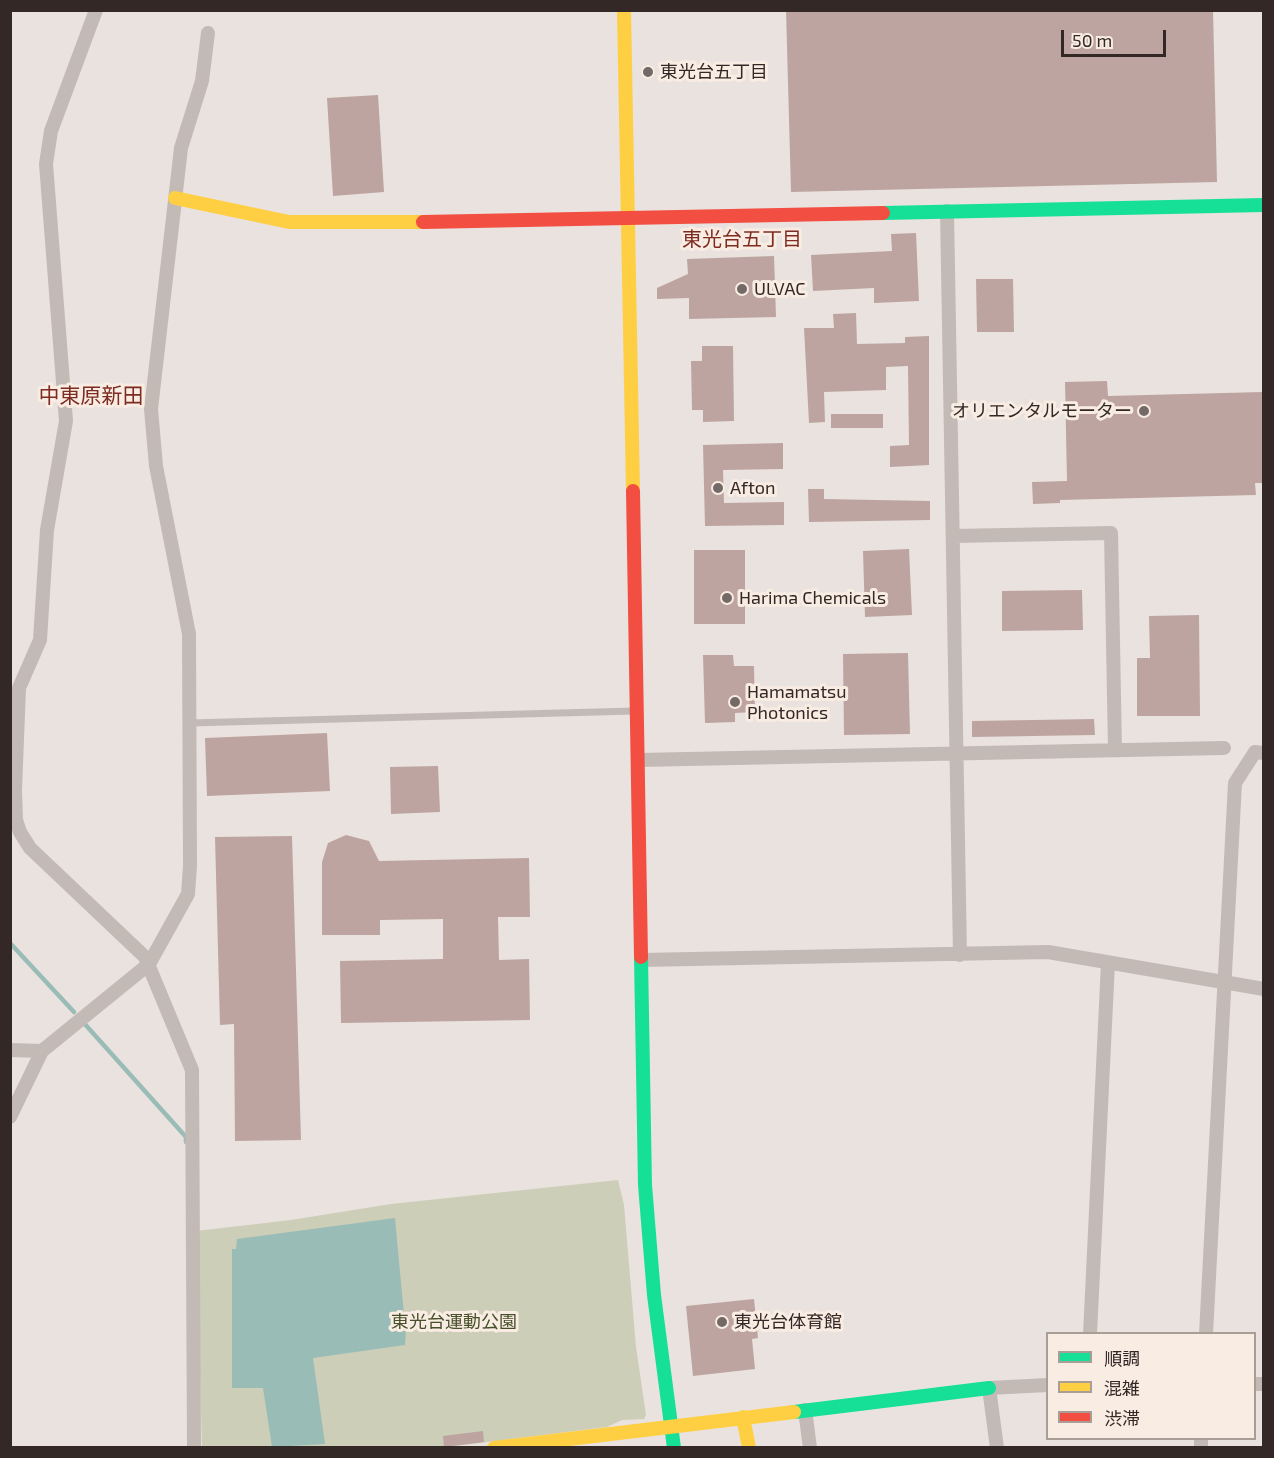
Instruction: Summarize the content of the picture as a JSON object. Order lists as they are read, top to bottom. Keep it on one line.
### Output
{"districts":["東光台五丁目","中東原新田"],"parks":["東光台運動公園"],"places":["東光台五丁目","ULVAC","オリエンタルモーター","Afton","Harima Chemicals","Hamamatsu Photonics","東光台体育館"],"legend":["順調","混雑","渋滞"],"scale_bar":"50 m"}
